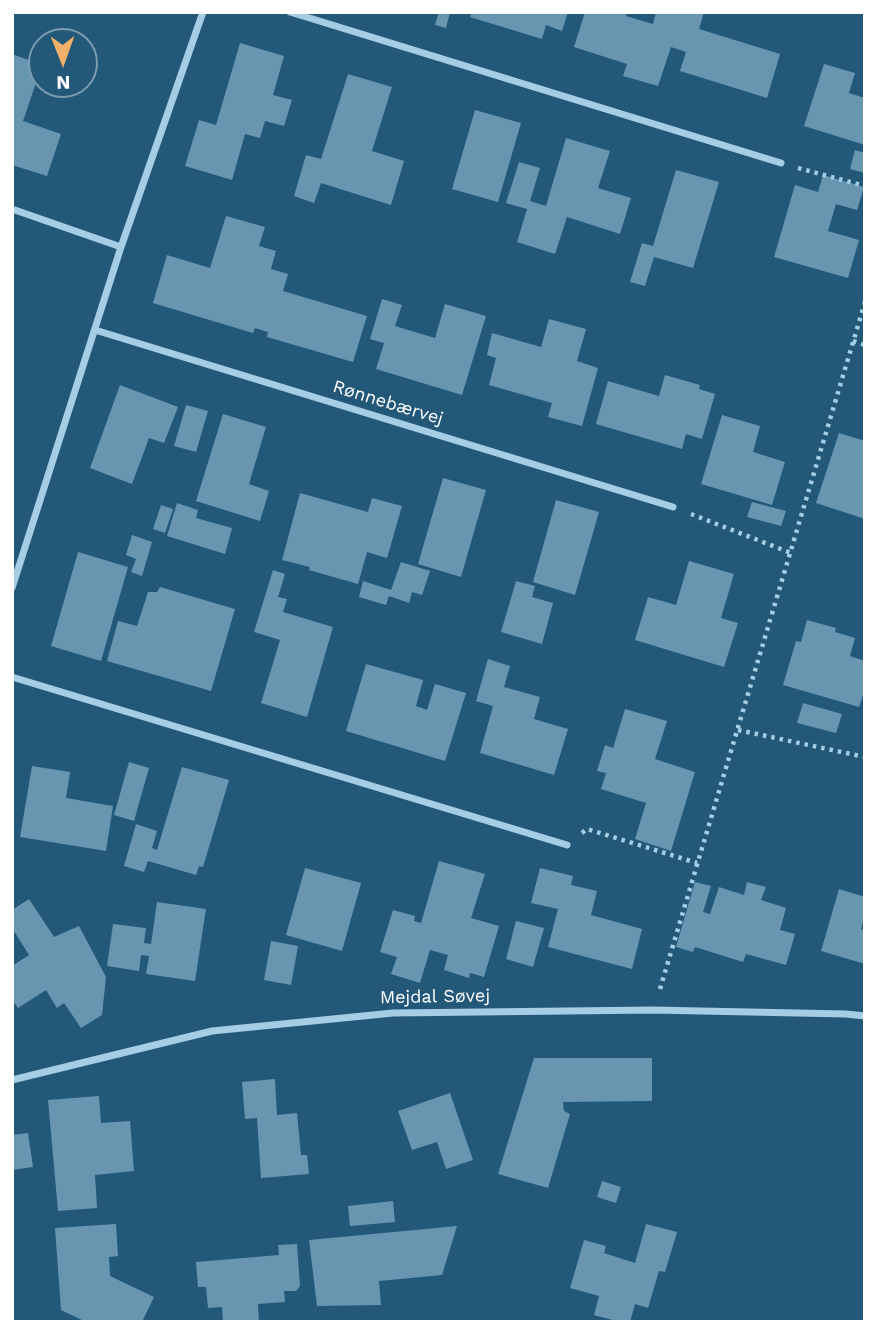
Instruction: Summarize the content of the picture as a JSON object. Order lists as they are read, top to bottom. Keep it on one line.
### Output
{"streets":{"street":["Rønnebærvej","Mejdal Søvej"]},"north":"bottom"}
